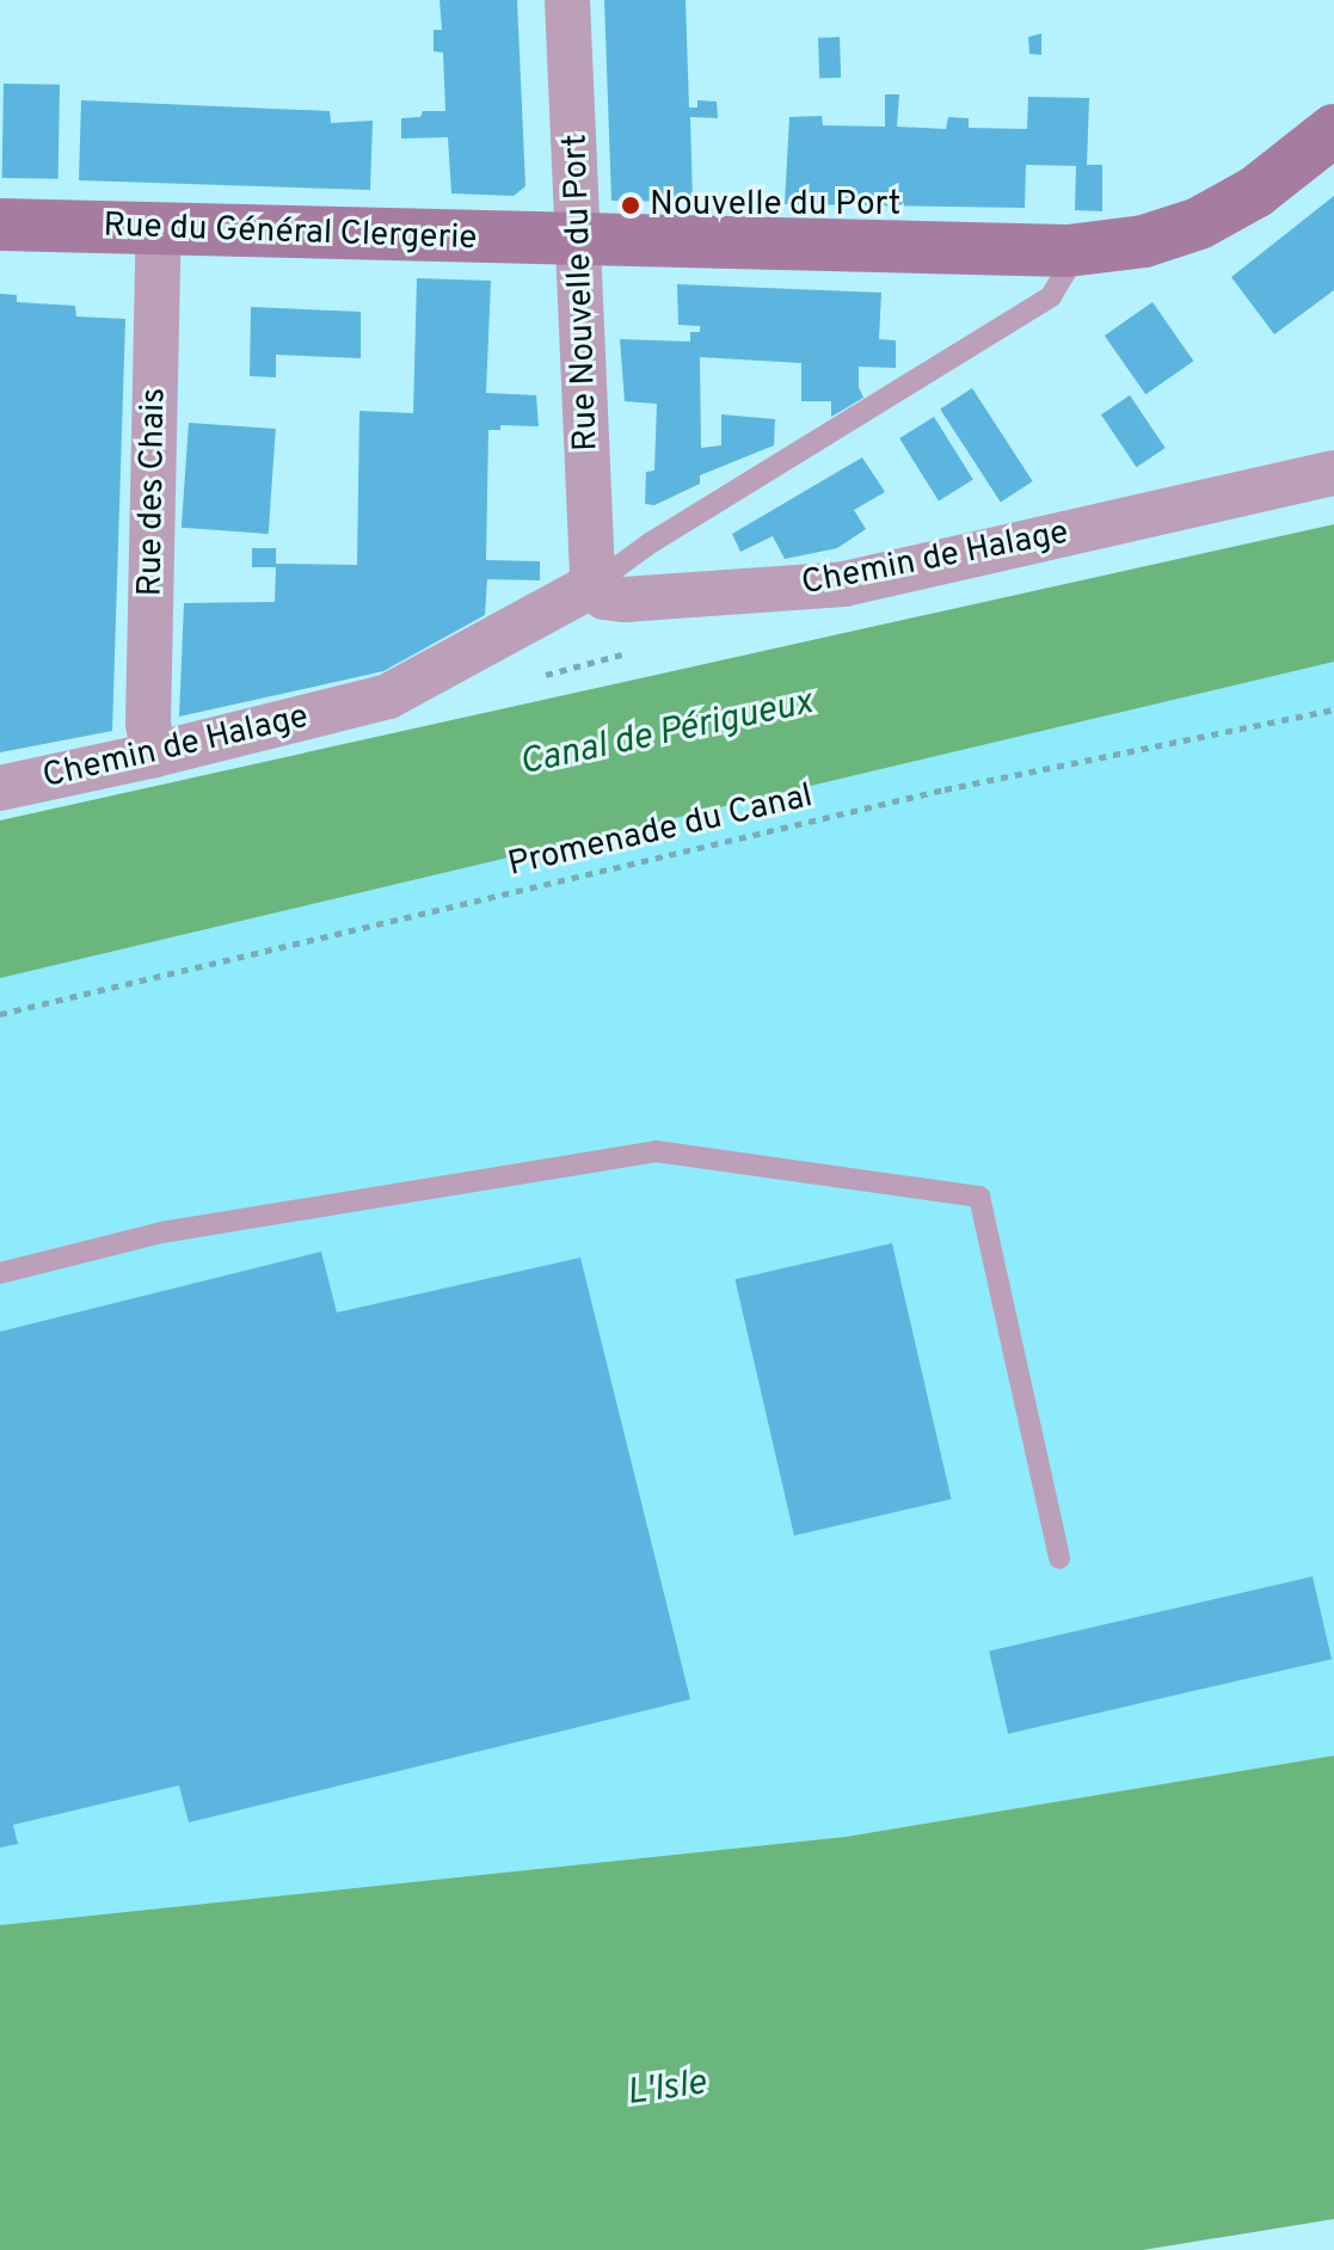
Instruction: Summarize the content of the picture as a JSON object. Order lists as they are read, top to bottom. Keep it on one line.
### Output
{"streets":{"main road":["Rue du Général Clergerie"],"street":["Rue Nouvelle du Port","Rue des Chais","Chemin de Halage"],"path":["Promenade du Canal"]},"crossings":[["Rue du Général Clergerie","Rue Nouvelle du Port"],["Rue du Général Clergerie","Rue des Chais"],["Rue Nouvelle du Port","Chemin de Halage"],["Rue des Chais","Chemin de Halage"]],"water":["Canal de Périgueux","L'Isle"],"places":["Nouvelle du Port"]}
